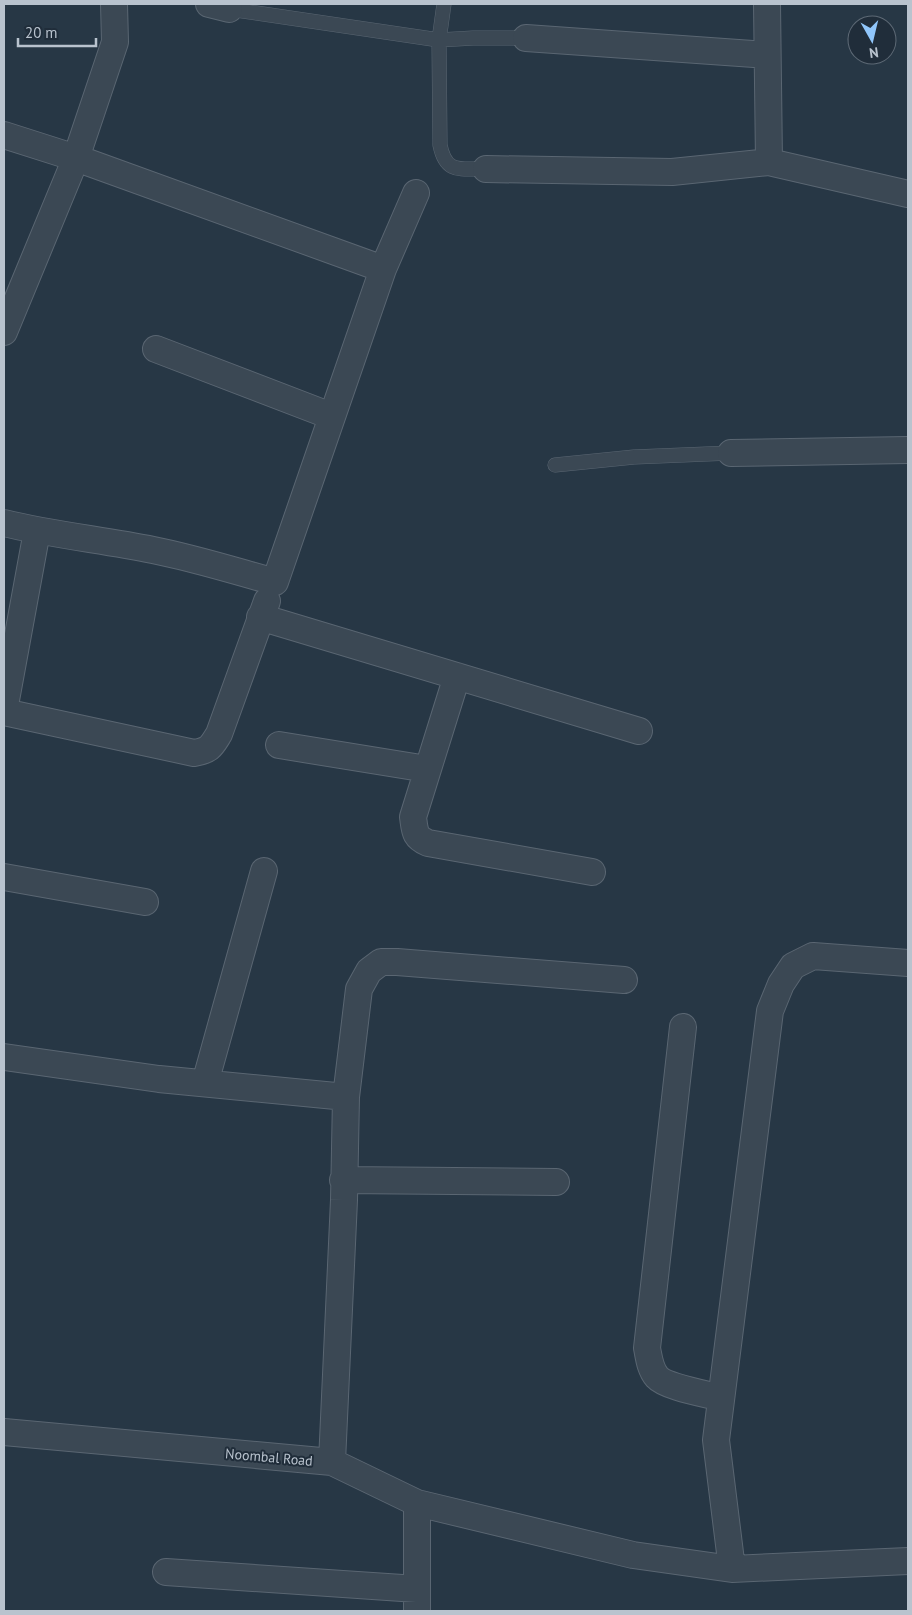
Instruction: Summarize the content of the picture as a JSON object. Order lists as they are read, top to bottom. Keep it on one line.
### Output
{"streets":{"street":["Noombal Road"]},"scale_bar":"20 m","north":"bottom"}
